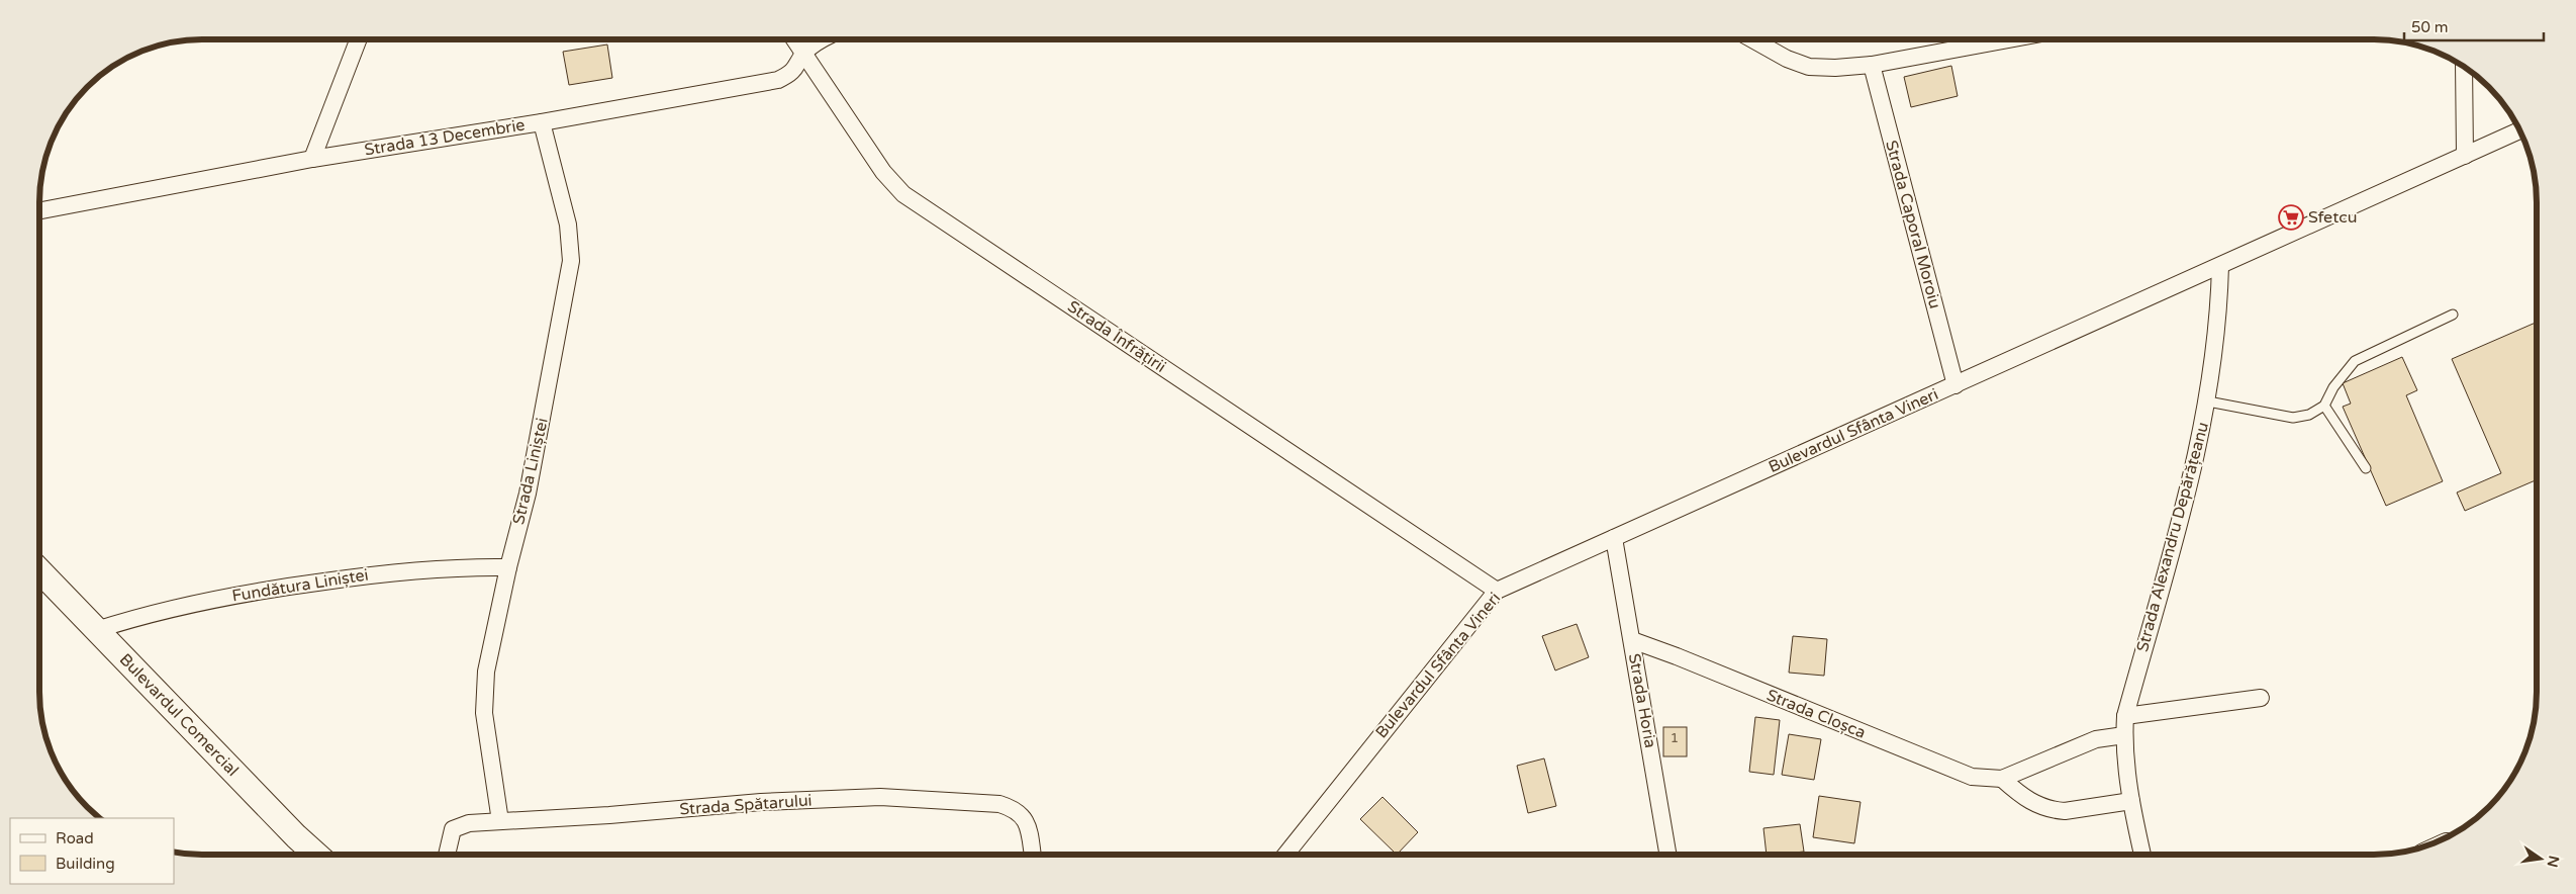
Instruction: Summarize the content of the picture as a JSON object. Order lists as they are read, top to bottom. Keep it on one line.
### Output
{"streets":{"main road":["Bulevardul Comercial"],"street":["Strada 13 Decembrie","Strada Caporal Moroiu","Strada Înfrățirii","Bulevardul Sfânta Vineri","Strada Liniștei","Strada Alexandru Depărățeanu","Fundătura Liniștei","Strada Horia","Strada Cloșca","Strada Spătarului"]},"crossings":[["Strada 13 Decembrie","Strada Înfrățirii"],["Strada 13 Decembrie","Strada Liniștei"],["Strada Caporal Moroiu","Bulevardul Sfânta Vineri"],["Strada Înfrățirii","Bulevardul Sfânta Vineri"],["Bulevardul Sfânta Vineri","Strada Alexandru Depărățeanu"],["Bulevardul Sfânta Vineri","Strada Horia"],["Strada Liniștei","Fundătura Liniștei"],["Strada Liniștei","Strada Spătarului"],["Strada Alexandru Depărățeanu","Strada Cloșca"],["Fundătura Liniștei","Bulevardul Comercial"],["Strada Horia","Strada Cloșca"]],"places":{"supermarket":["Sfetcu"]},"house_numbers":["1"],"legend":["Road","Building"],"scale_bar":"50 m","north":"right"}
